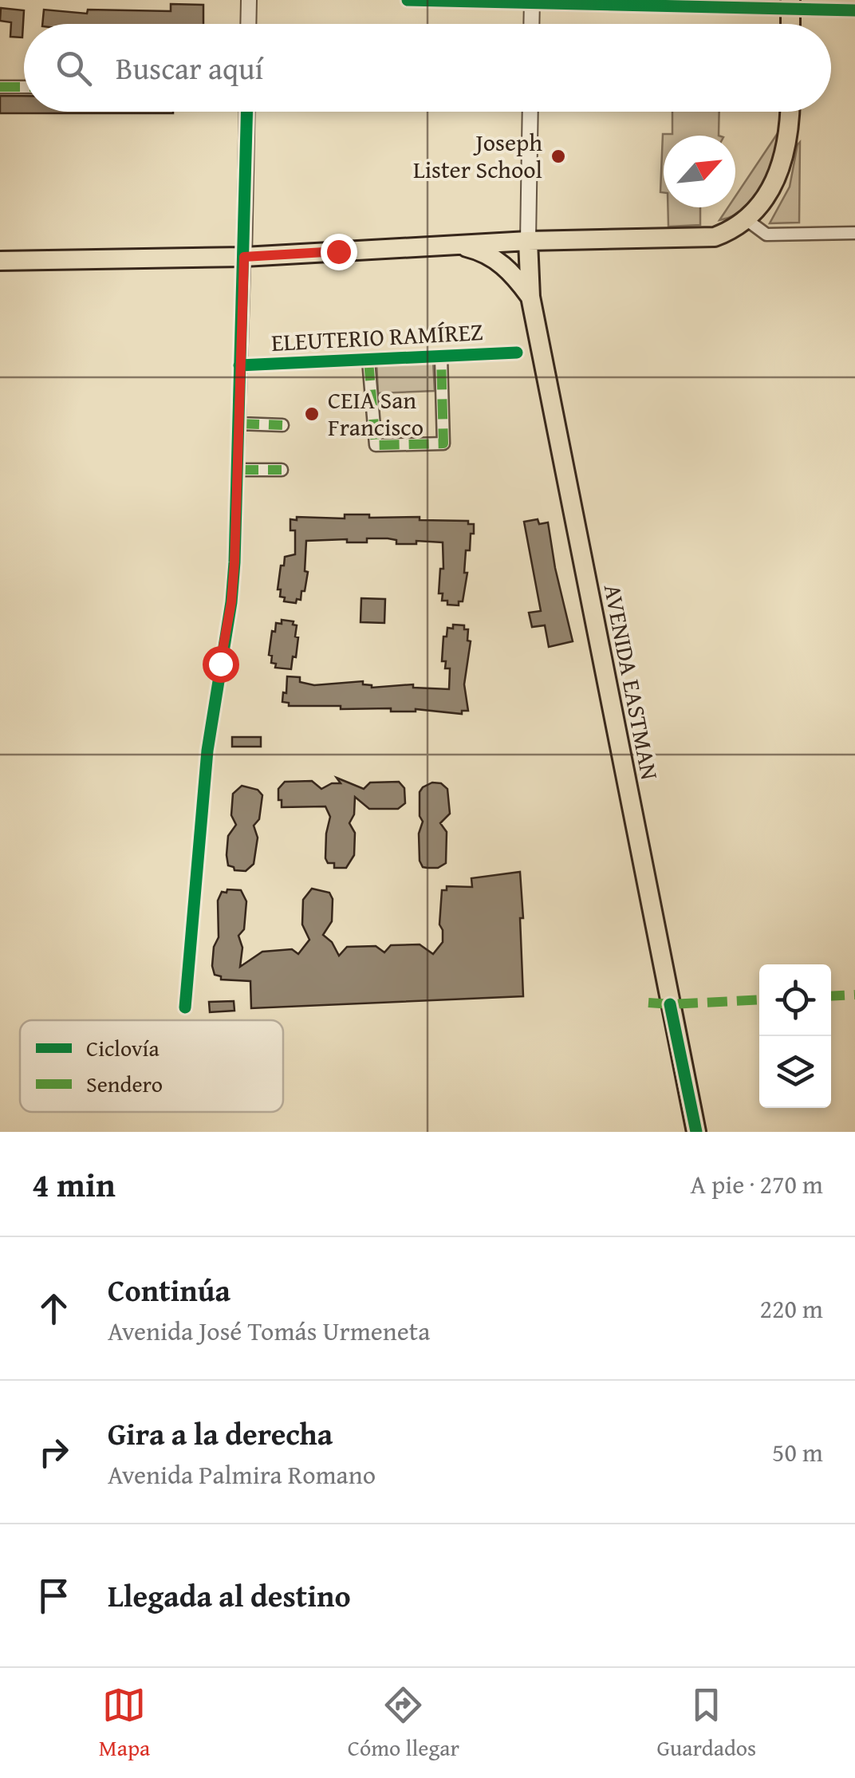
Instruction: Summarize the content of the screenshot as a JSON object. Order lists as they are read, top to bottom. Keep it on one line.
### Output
{"streets":{"main road":["AVENIDA EASTMAN"],"street":["ELEUTERIO RAMÍREZ"]},"places":["Joseph Lister School","CEIA San Francisco"],"legend":["Ciclovía","Sendero"],"north":"top right","page":{"search":"Buscar aquí","heading":["4 min","A pie · 270 m"],"list":[["Continúa","Avenida José Tomás Urmeneta","220 m"],["Gira a la derecha","Avenida Palmira Romano","50 m"],"Llegada al destino"],"nav":["Mapa","Cómo llegar","Guardados"]}}
